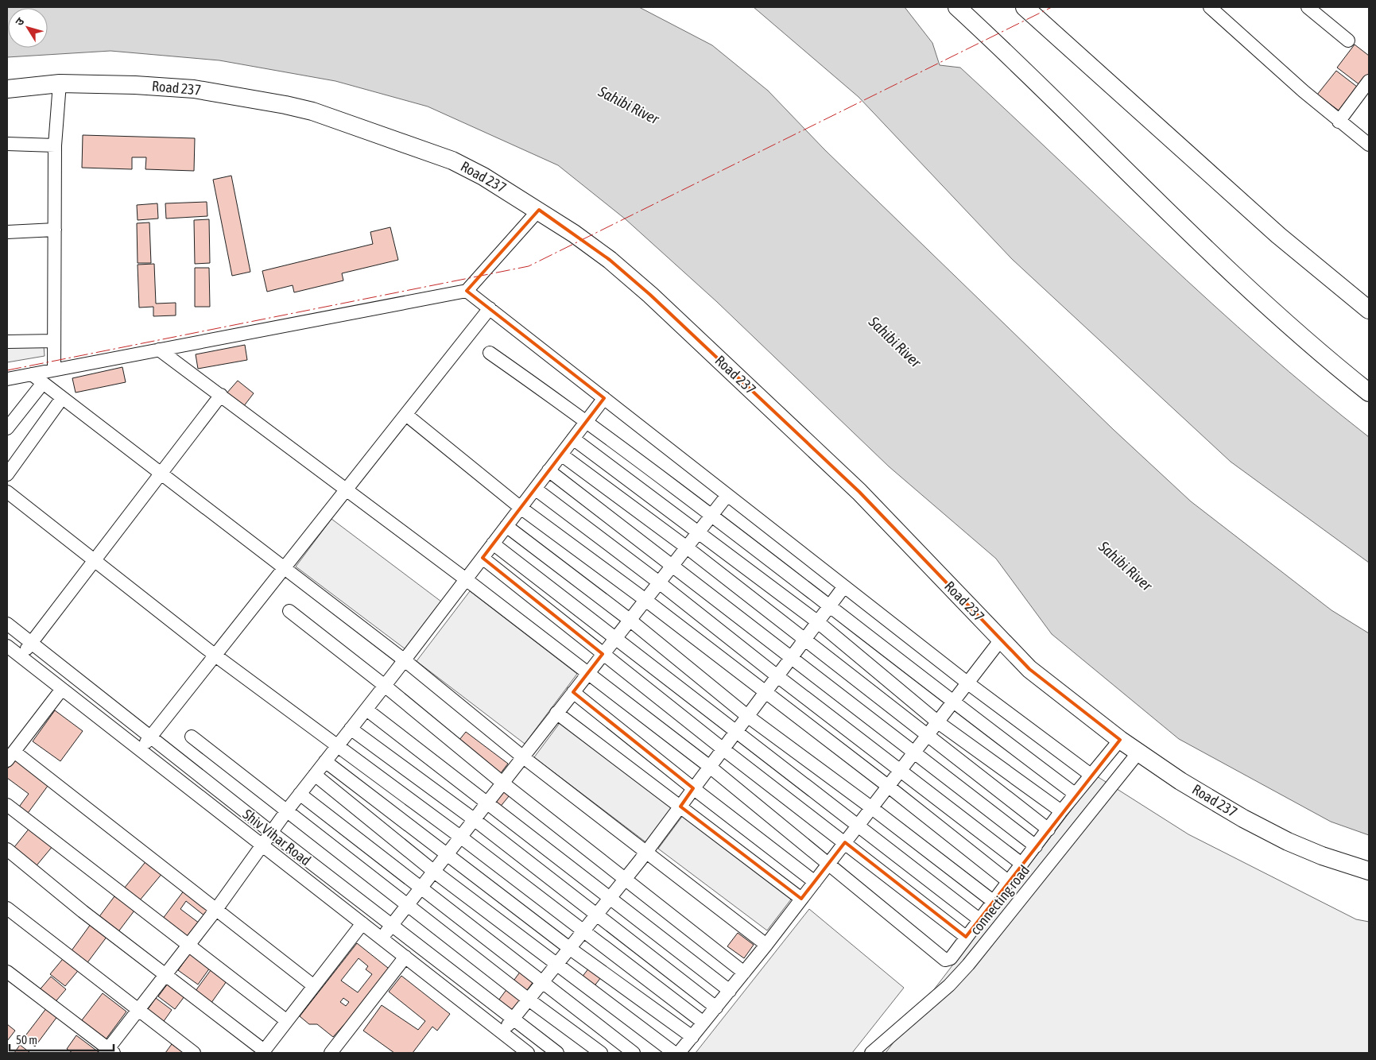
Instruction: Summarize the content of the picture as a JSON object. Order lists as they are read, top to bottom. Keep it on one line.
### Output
{"streets":{"street":["Road 237","Shiv Vihar Road","connecting road"]},"crossings":[["Road 237","connecting road"]],"water":["Sahibi River"],"scale_bar":"50 m","north":"top left"}
